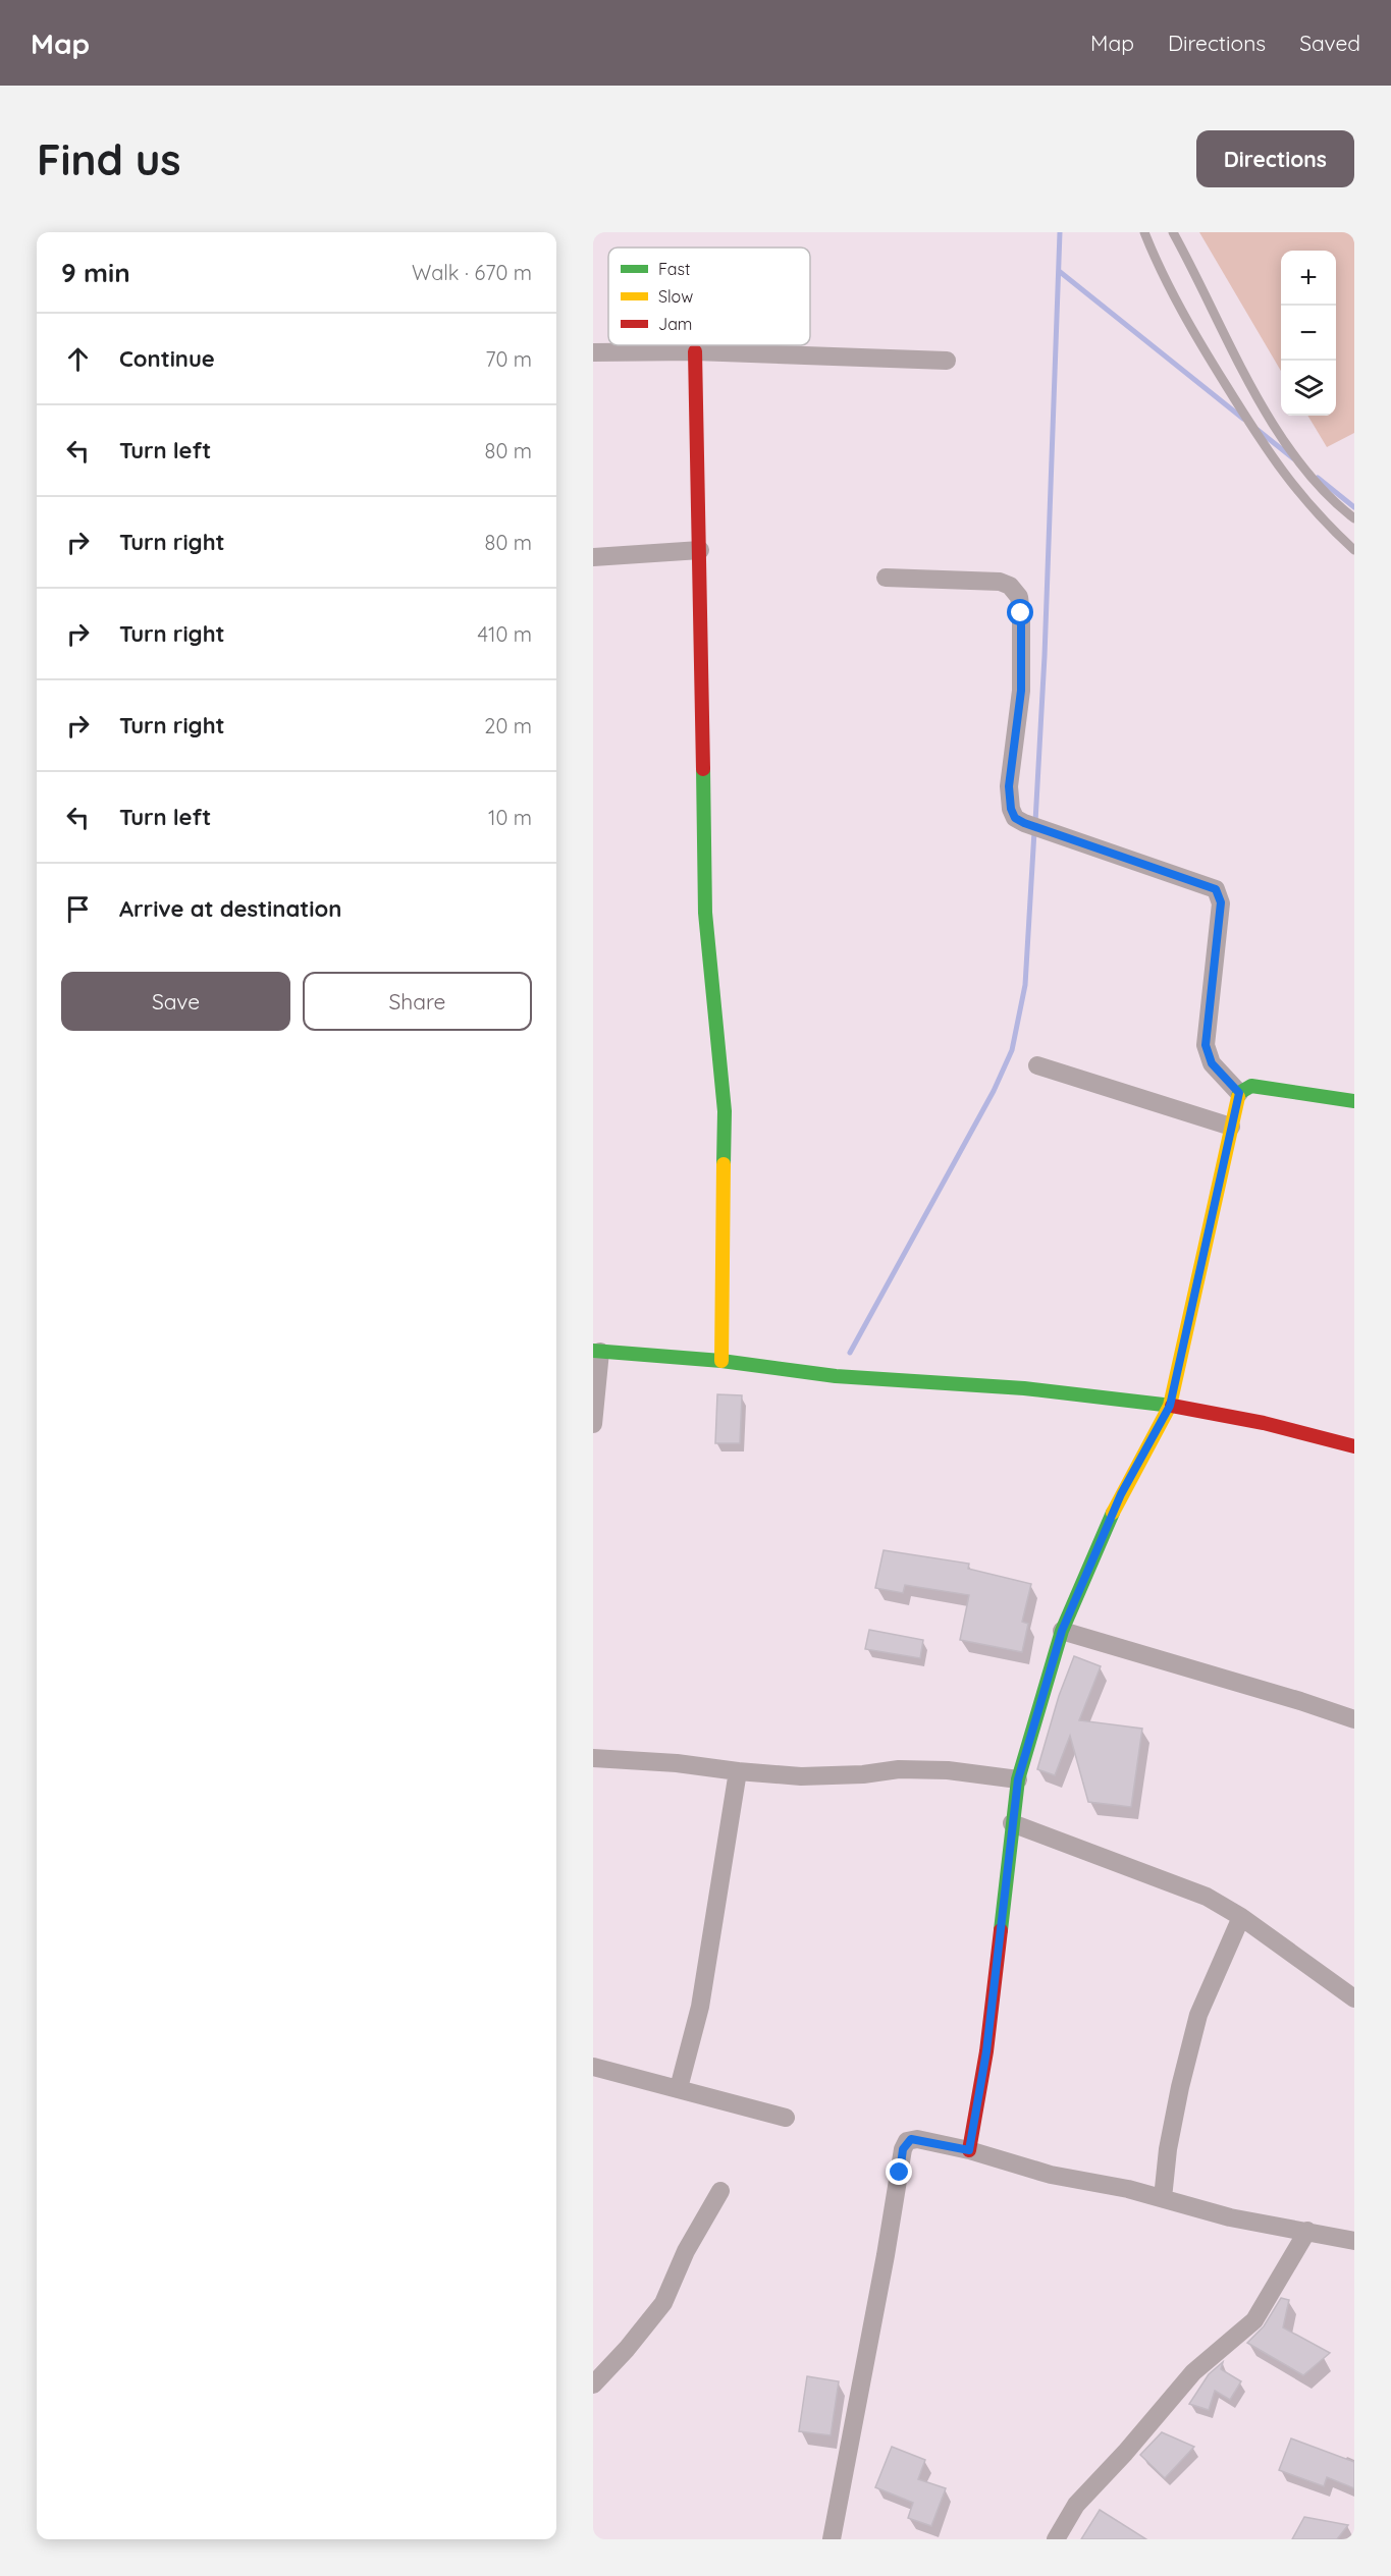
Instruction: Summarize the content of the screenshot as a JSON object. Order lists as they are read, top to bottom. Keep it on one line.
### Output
{"legend":["Fast","Slow","Jam"],"page":{"header":"Map","nav":["Map","Directions","Saved"],"buttons":["Directions",["Save","Share"]],"title":"Find us","heading":["9 min","Walk · 670 m"],"map_buttons":["+","−"],"list":[["Continue","70 m"],["Turn left","80 m"],["Turn right","80 m"],["Turn right","410 m"],["Turn right","20 m"],["Turn left","10 m"],"Arrive at destination"]}}
